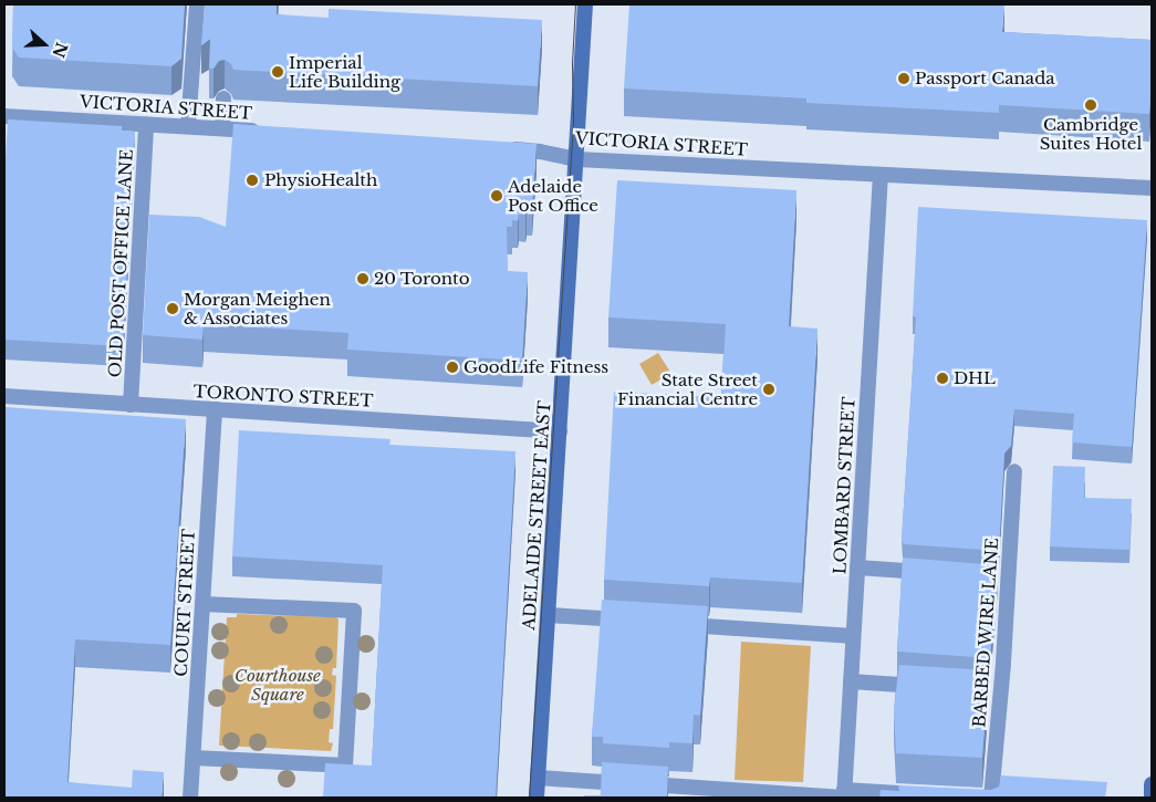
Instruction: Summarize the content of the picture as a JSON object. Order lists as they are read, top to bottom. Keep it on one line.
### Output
{"streets":{"main road":["ADELAIDE STREET EAST"],"street":["VICTORIA STREET","OLD POST OFFICE LANE","TORONTO STREET","LOMBARD STREET","COURT STREET","BARBED WIRE LANE"]},"crossings":[["VICTORIA STREET","OLD POST OFFICE LANE"],["VICTORIA STREET","LOMBARD STREET"],["VICTORIA STREET","ADELAIDE STREET EAST"],["OLD POST OFFICE LANE","TORONTO STREET"],["TORONTO STREET","ADELAIDE STREET EAST"],["TORONTO STREET","COURT STREET"]],"parks":["Courthouse Square"],"places":["Imperial Life Building","Passport Canada","Cambridge Suites Hotel","PhysioHealth","Adelaide Post Office","20 Toronto","Morgan Meighen & Associates","GoodLife Fitness","DHL","State Street Financial Centre"],"north":"right"}
